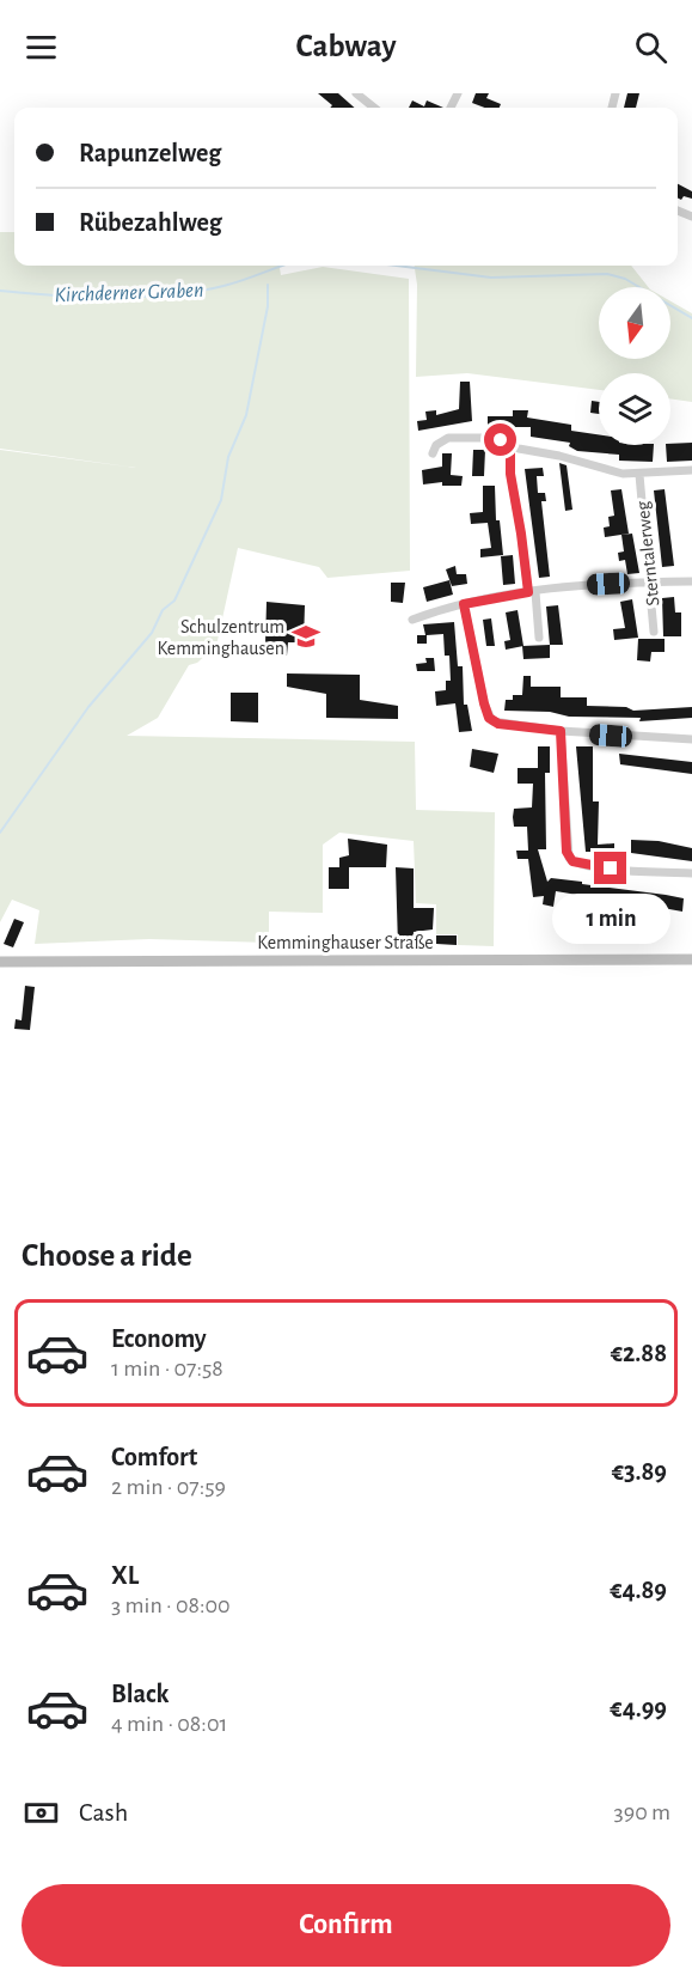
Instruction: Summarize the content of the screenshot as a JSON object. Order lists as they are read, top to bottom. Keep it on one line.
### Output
{"streets":{"main road":["Kemminghauser Straße"],"street":["Sterntalerweg"]},"water":["Kirchderner Graben"],"places":{"school or university":["Schulzentrum Kemminghausen"]},"north":"bottom","page":{"header":"Cabway","banner":["Rapunzelweg","Rübezahlweg"],"bubble":"1 min","heading":"Choose a ride","list":[{"name":"Economy","note":"1 min · 07:58","value":"€2.88"},{"name":"Comfort","note":"2 min · 07:59","value":"€3.89"},{"name":"XL","note":"3 min · 08:00","value":"€4.89"},{"name":"Black","note":"4 min · 08:01","value":"€4.99"}],"pay":["Cash","390 m"],"buttons":"Confirm"}}
